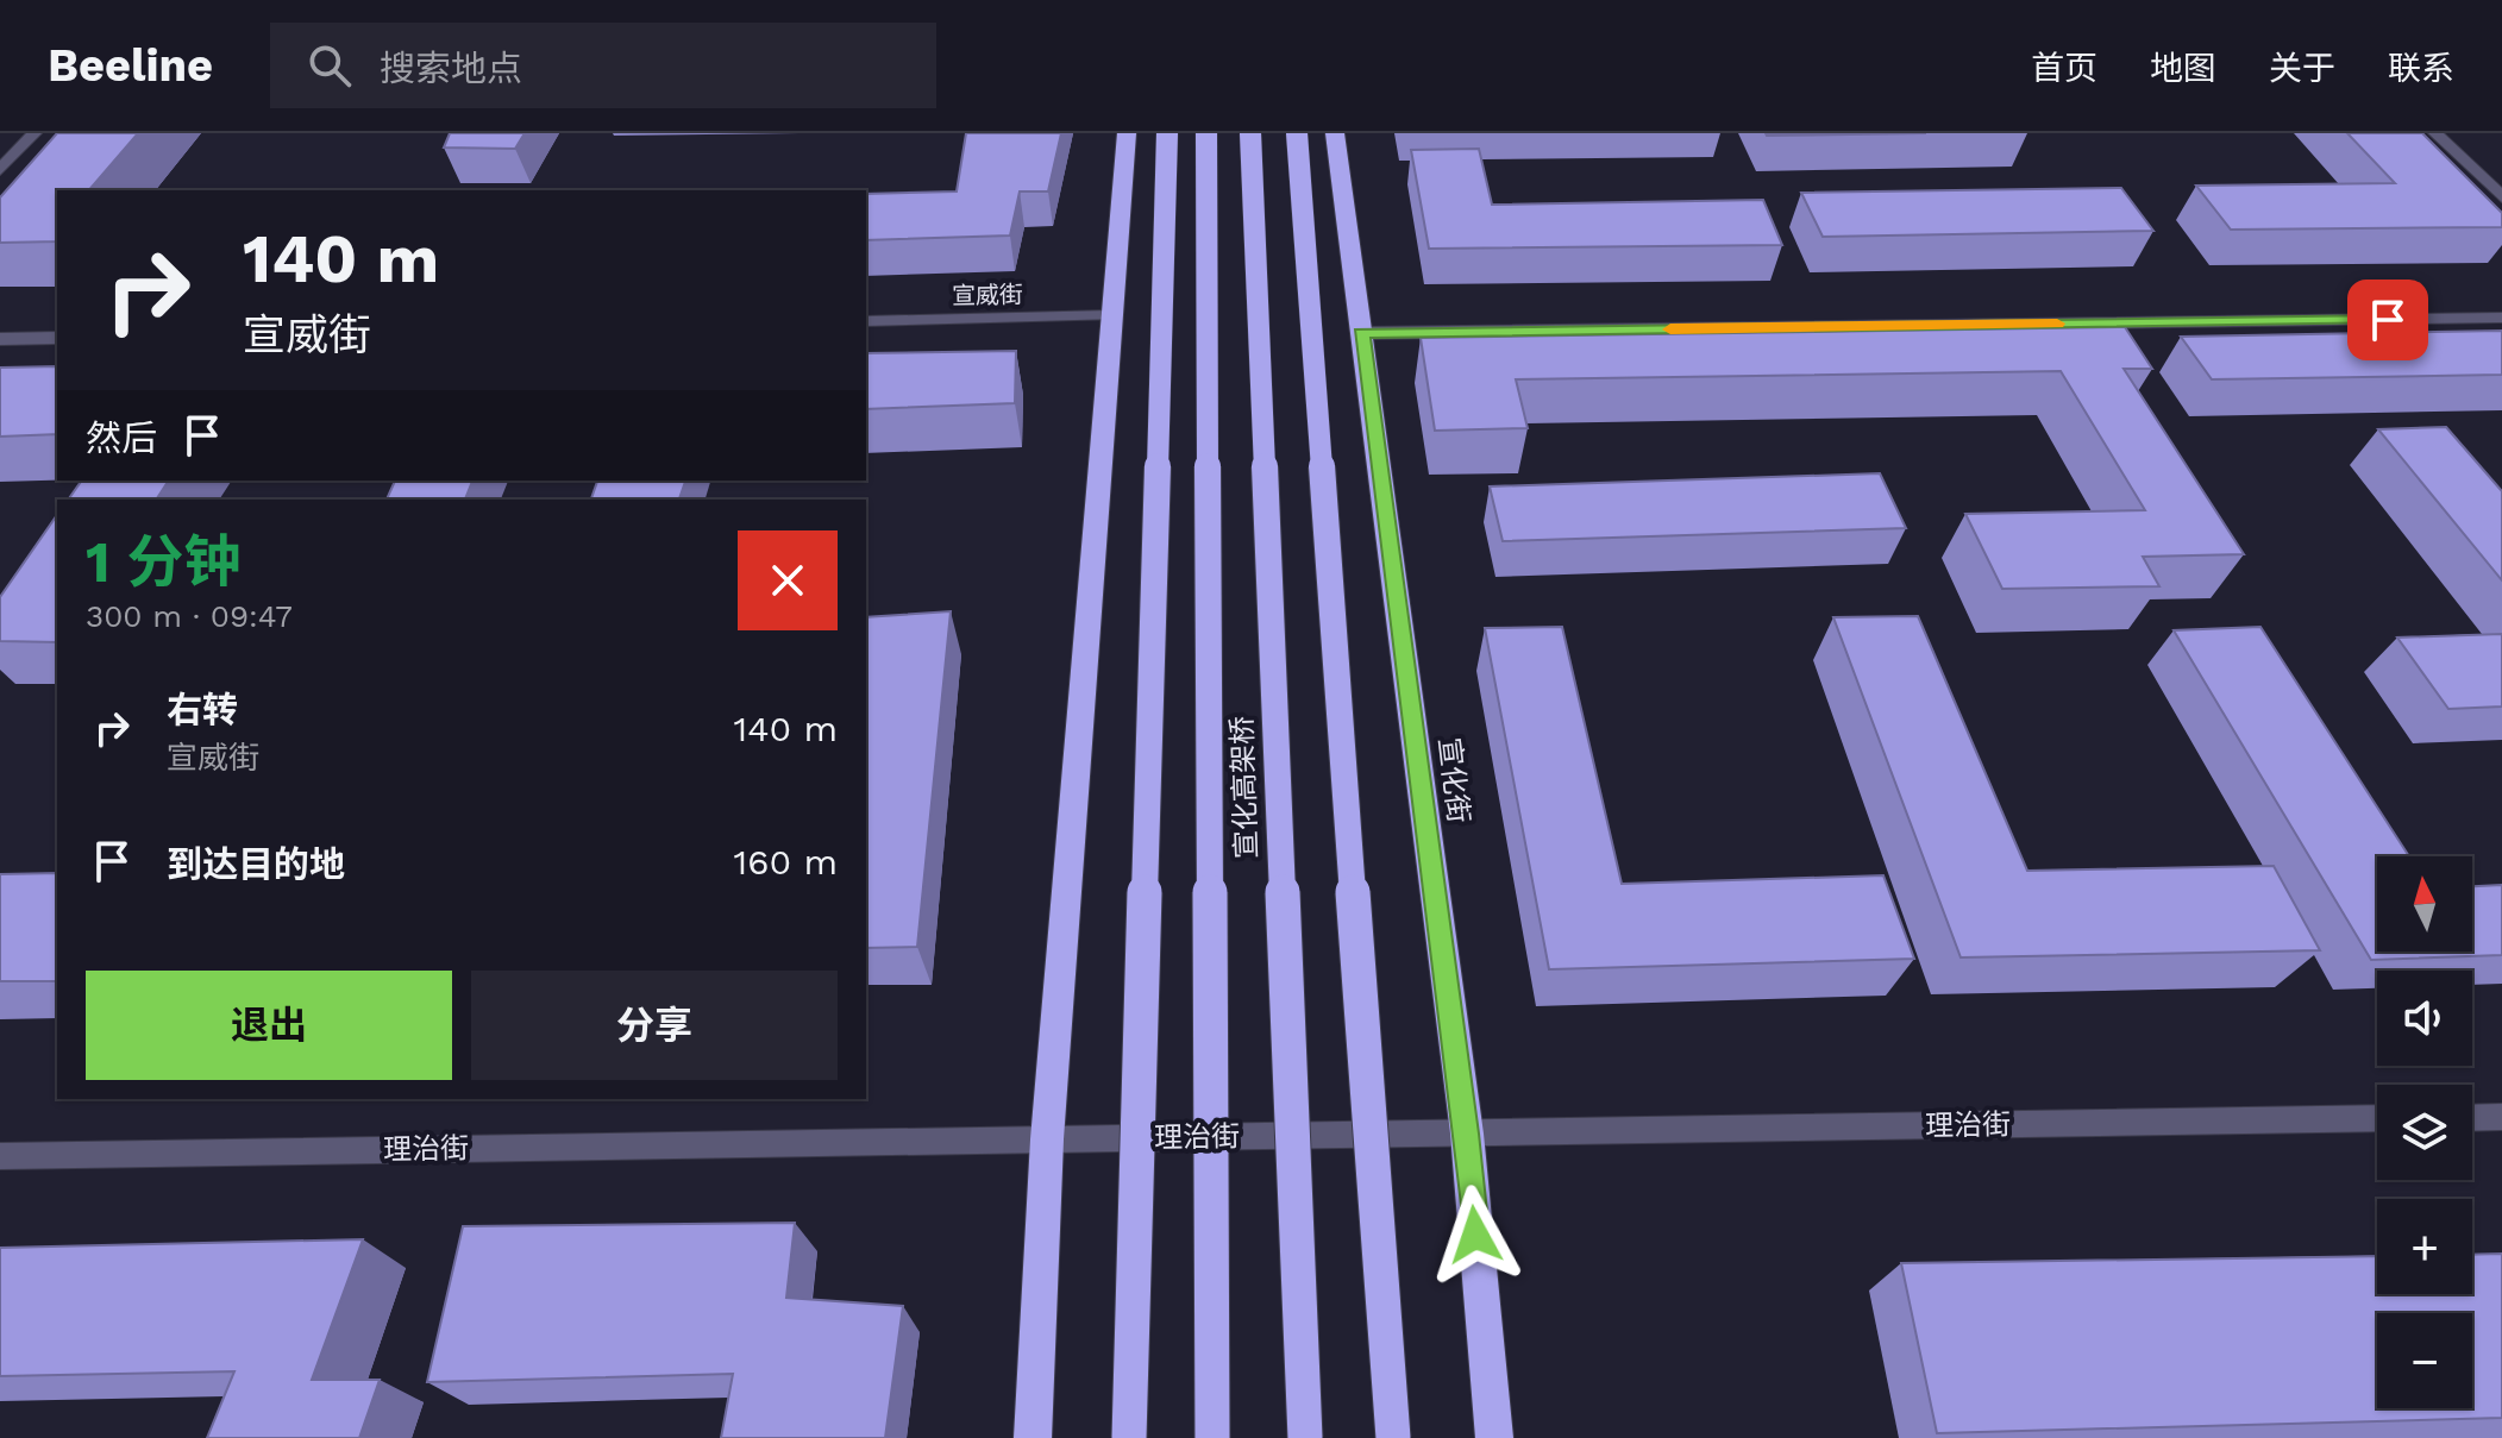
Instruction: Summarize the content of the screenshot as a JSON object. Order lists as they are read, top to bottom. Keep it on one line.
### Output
{"streets":{"highway":["宣化街","宣化高架桥"],"street":["宣威街","理治街"]},"crossings":[["宣化街","理治街"]],"north":"top","page":{"header":"Beeline","search":"搜索地点","nav":["首页","地图","关于","联系"],"turn":["140 m","宣威街"],"then":"然后","heading":["1 分钟","300 m · 09:47"],"list":[{"name":"右转","note":"宣威街","value":"140 m"},{"name":"到达目的地","value":"160 m"}],"map_buttons":["+","−"],"buttons":["退出","分享"]}}
